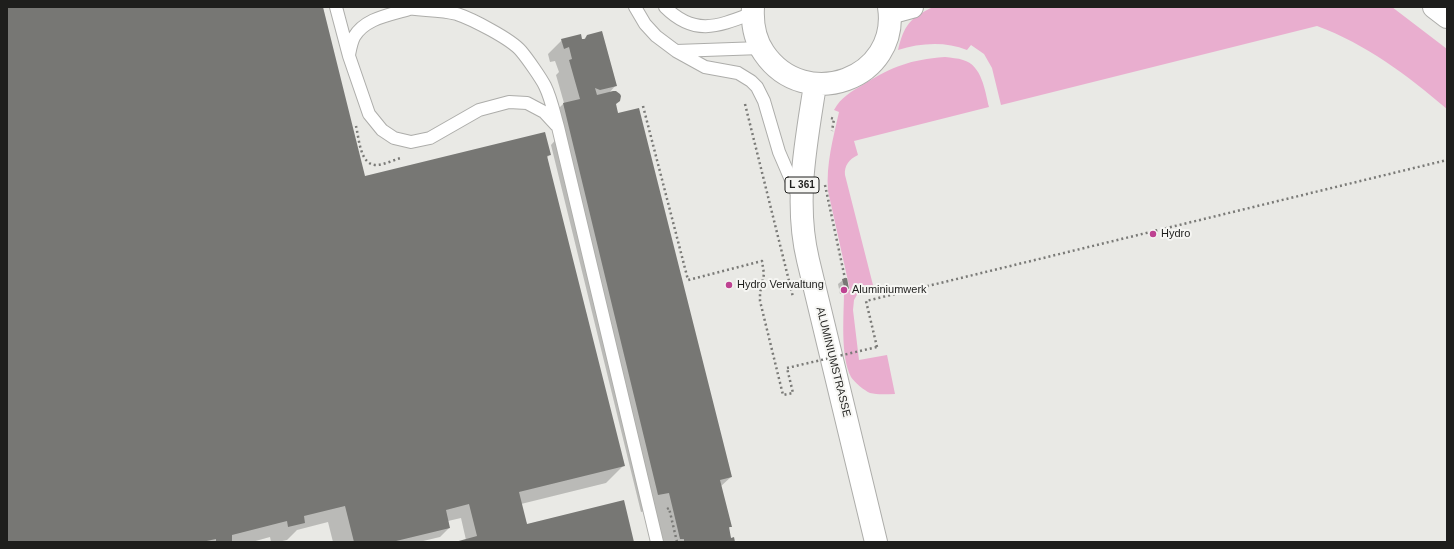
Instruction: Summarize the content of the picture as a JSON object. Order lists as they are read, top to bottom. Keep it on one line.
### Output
{"streets":{"main road":["L 361","ALUMINIUMSTRASSE"]},"places":["Hydro","Hydro Verwaltung","Aluminiumwerk"]}
